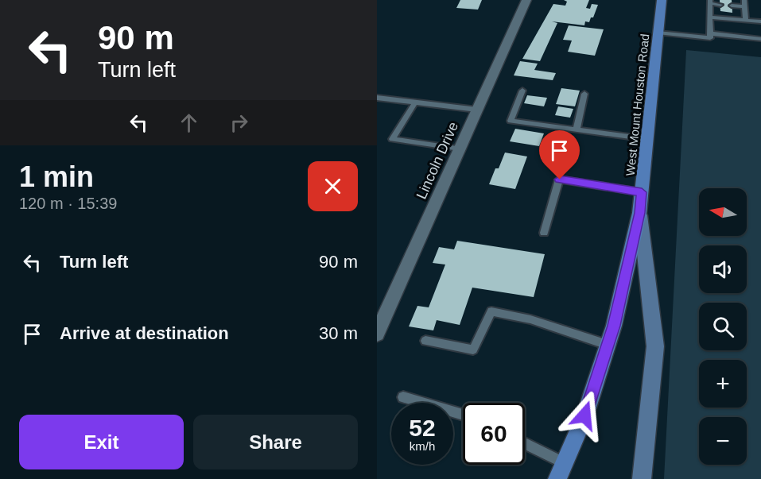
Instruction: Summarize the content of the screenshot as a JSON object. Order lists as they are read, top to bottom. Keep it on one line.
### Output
{"streets":{"main road":["West Mount Houston Road"],"street":["Lincoln Drive"]},"north":"left","page":{"turn":["90 m","Turn left"],"heading":["1 min","120 m · 15:39"],"map_buttons":["+","−"],"list":[{"name":"Turn left","value":"90 m"},{"name":"Arrive at destination","value":"30 m"}],"speed":"52 km/h","limit":"60","buttons":["Exit","Share"]}}
